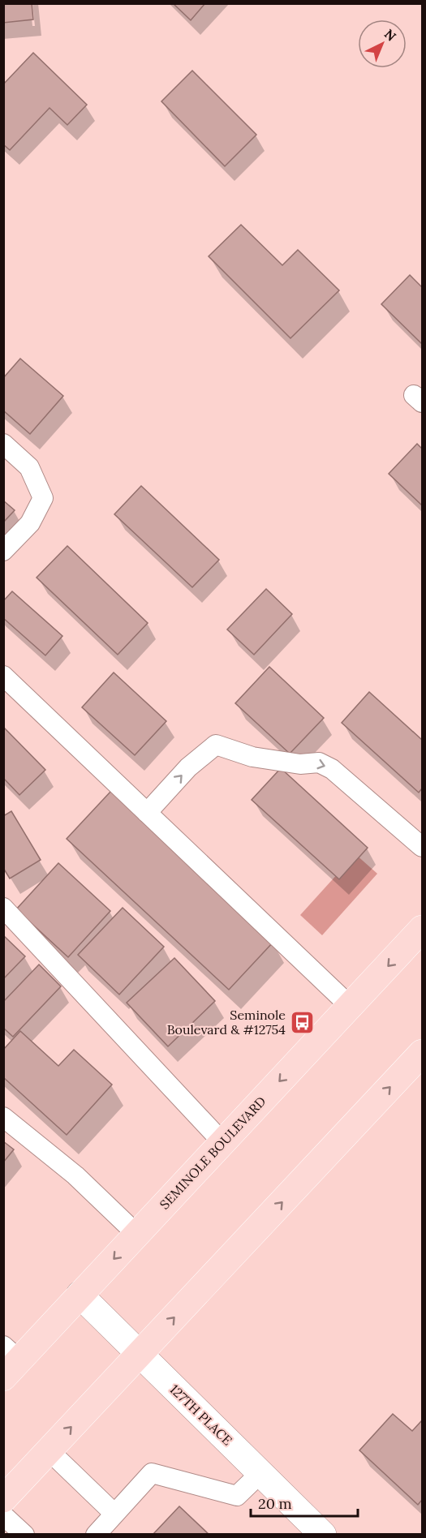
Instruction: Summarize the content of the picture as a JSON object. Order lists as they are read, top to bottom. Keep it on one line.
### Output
{"streets":{"main road":["SEMINOLE BOULEVARD"],"street":["127TH PLACE"]},"crossings":[["SEMINOLE BOULEVARD","127TH PLACE"]],"places":{"bus stop":["Seminole Boulevard & #12754"]},"scale_bar":"20 m","north":"top right"}
